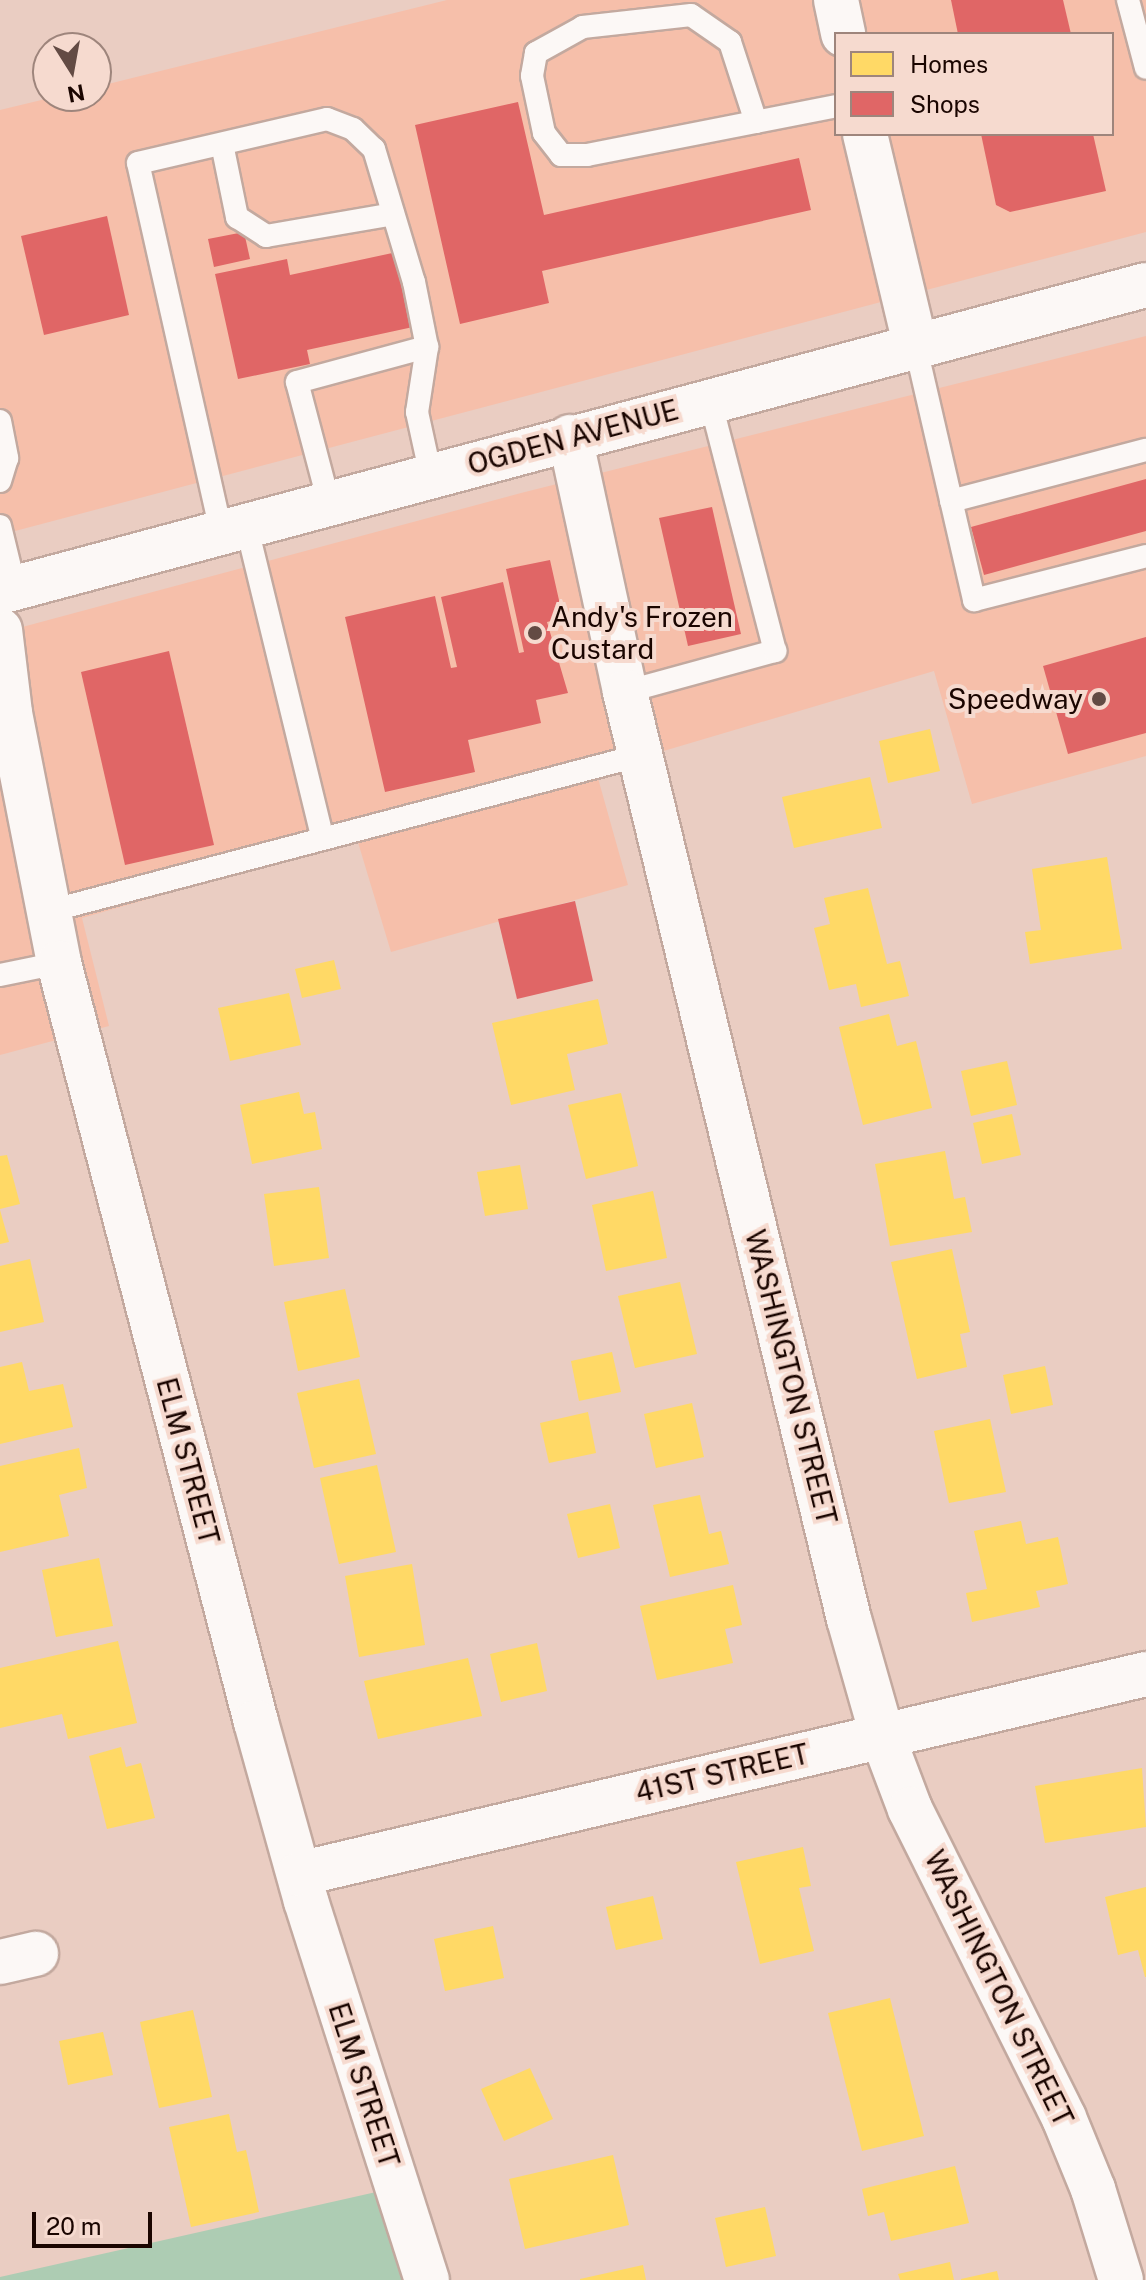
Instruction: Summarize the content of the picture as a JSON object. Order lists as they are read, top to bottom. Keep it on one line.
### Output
{"streets":{"street":["OGDEN AVENUE","WASHINGTON STREET","ELM STREET","41ST STREET"]},"crossings":[["OGDEN AVENUE","WASHINGTON STREET"],["WASHINGTON STREET","41ST STREET"],["ELM STREET","41ST STREET"]],"places":["Andy's Frozen Custard","Speedway"],"legend":["Homes","Shops"],"scale_bar":"20 m","north":"bottom"}
